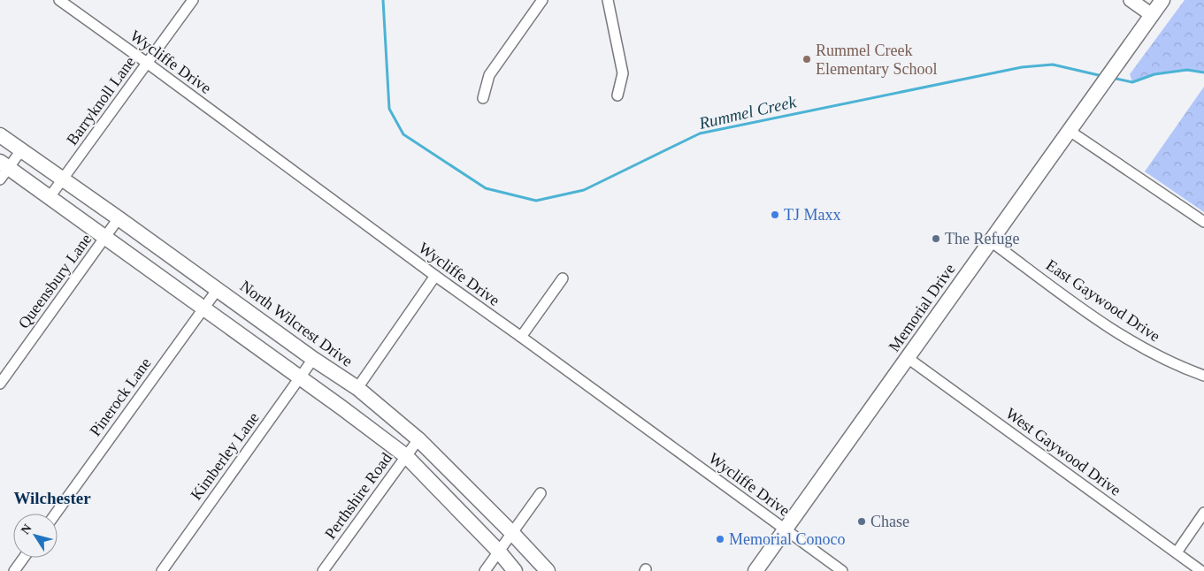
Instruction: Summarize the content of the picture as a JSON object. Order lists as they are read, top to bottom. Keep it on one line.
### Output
{"streets":{"main road":["Memorial Drive","North Wilcrest Drive"],"street":["Wycliffe Drive","Barryknoll Lane","Queensbury Lane","East Gaywood Drive","Pinerock Lane","West Gaywood Drive","Kimberley Lane","Perthshire Road"]},"crossings":[["Wycliffe Drive","Barryknoll Lane"],["Wycliffe Drive","Memorial Drive"],["Barryknoll Lane","North Wilcrest Drive"],["Queensbury Lane","North Wilcrest Drive"],["East Gaywood Drive","Memorial Drive"],["Memorial Drive","West Gaywood Drive"],["North Wilcrest Drive","Pinerock Lane"],["North Wilcrest Drive","Kimberley Lane"],["North Wilcrest Drive","Perthshire Road"]],"districts":["Wilchester"],"water":["Rummel Creek"],"places":["Rummel Creek Elementary School","TJ Maxx","The Refuge","Chase","Memorial Conoco"],"north":"top left"}
